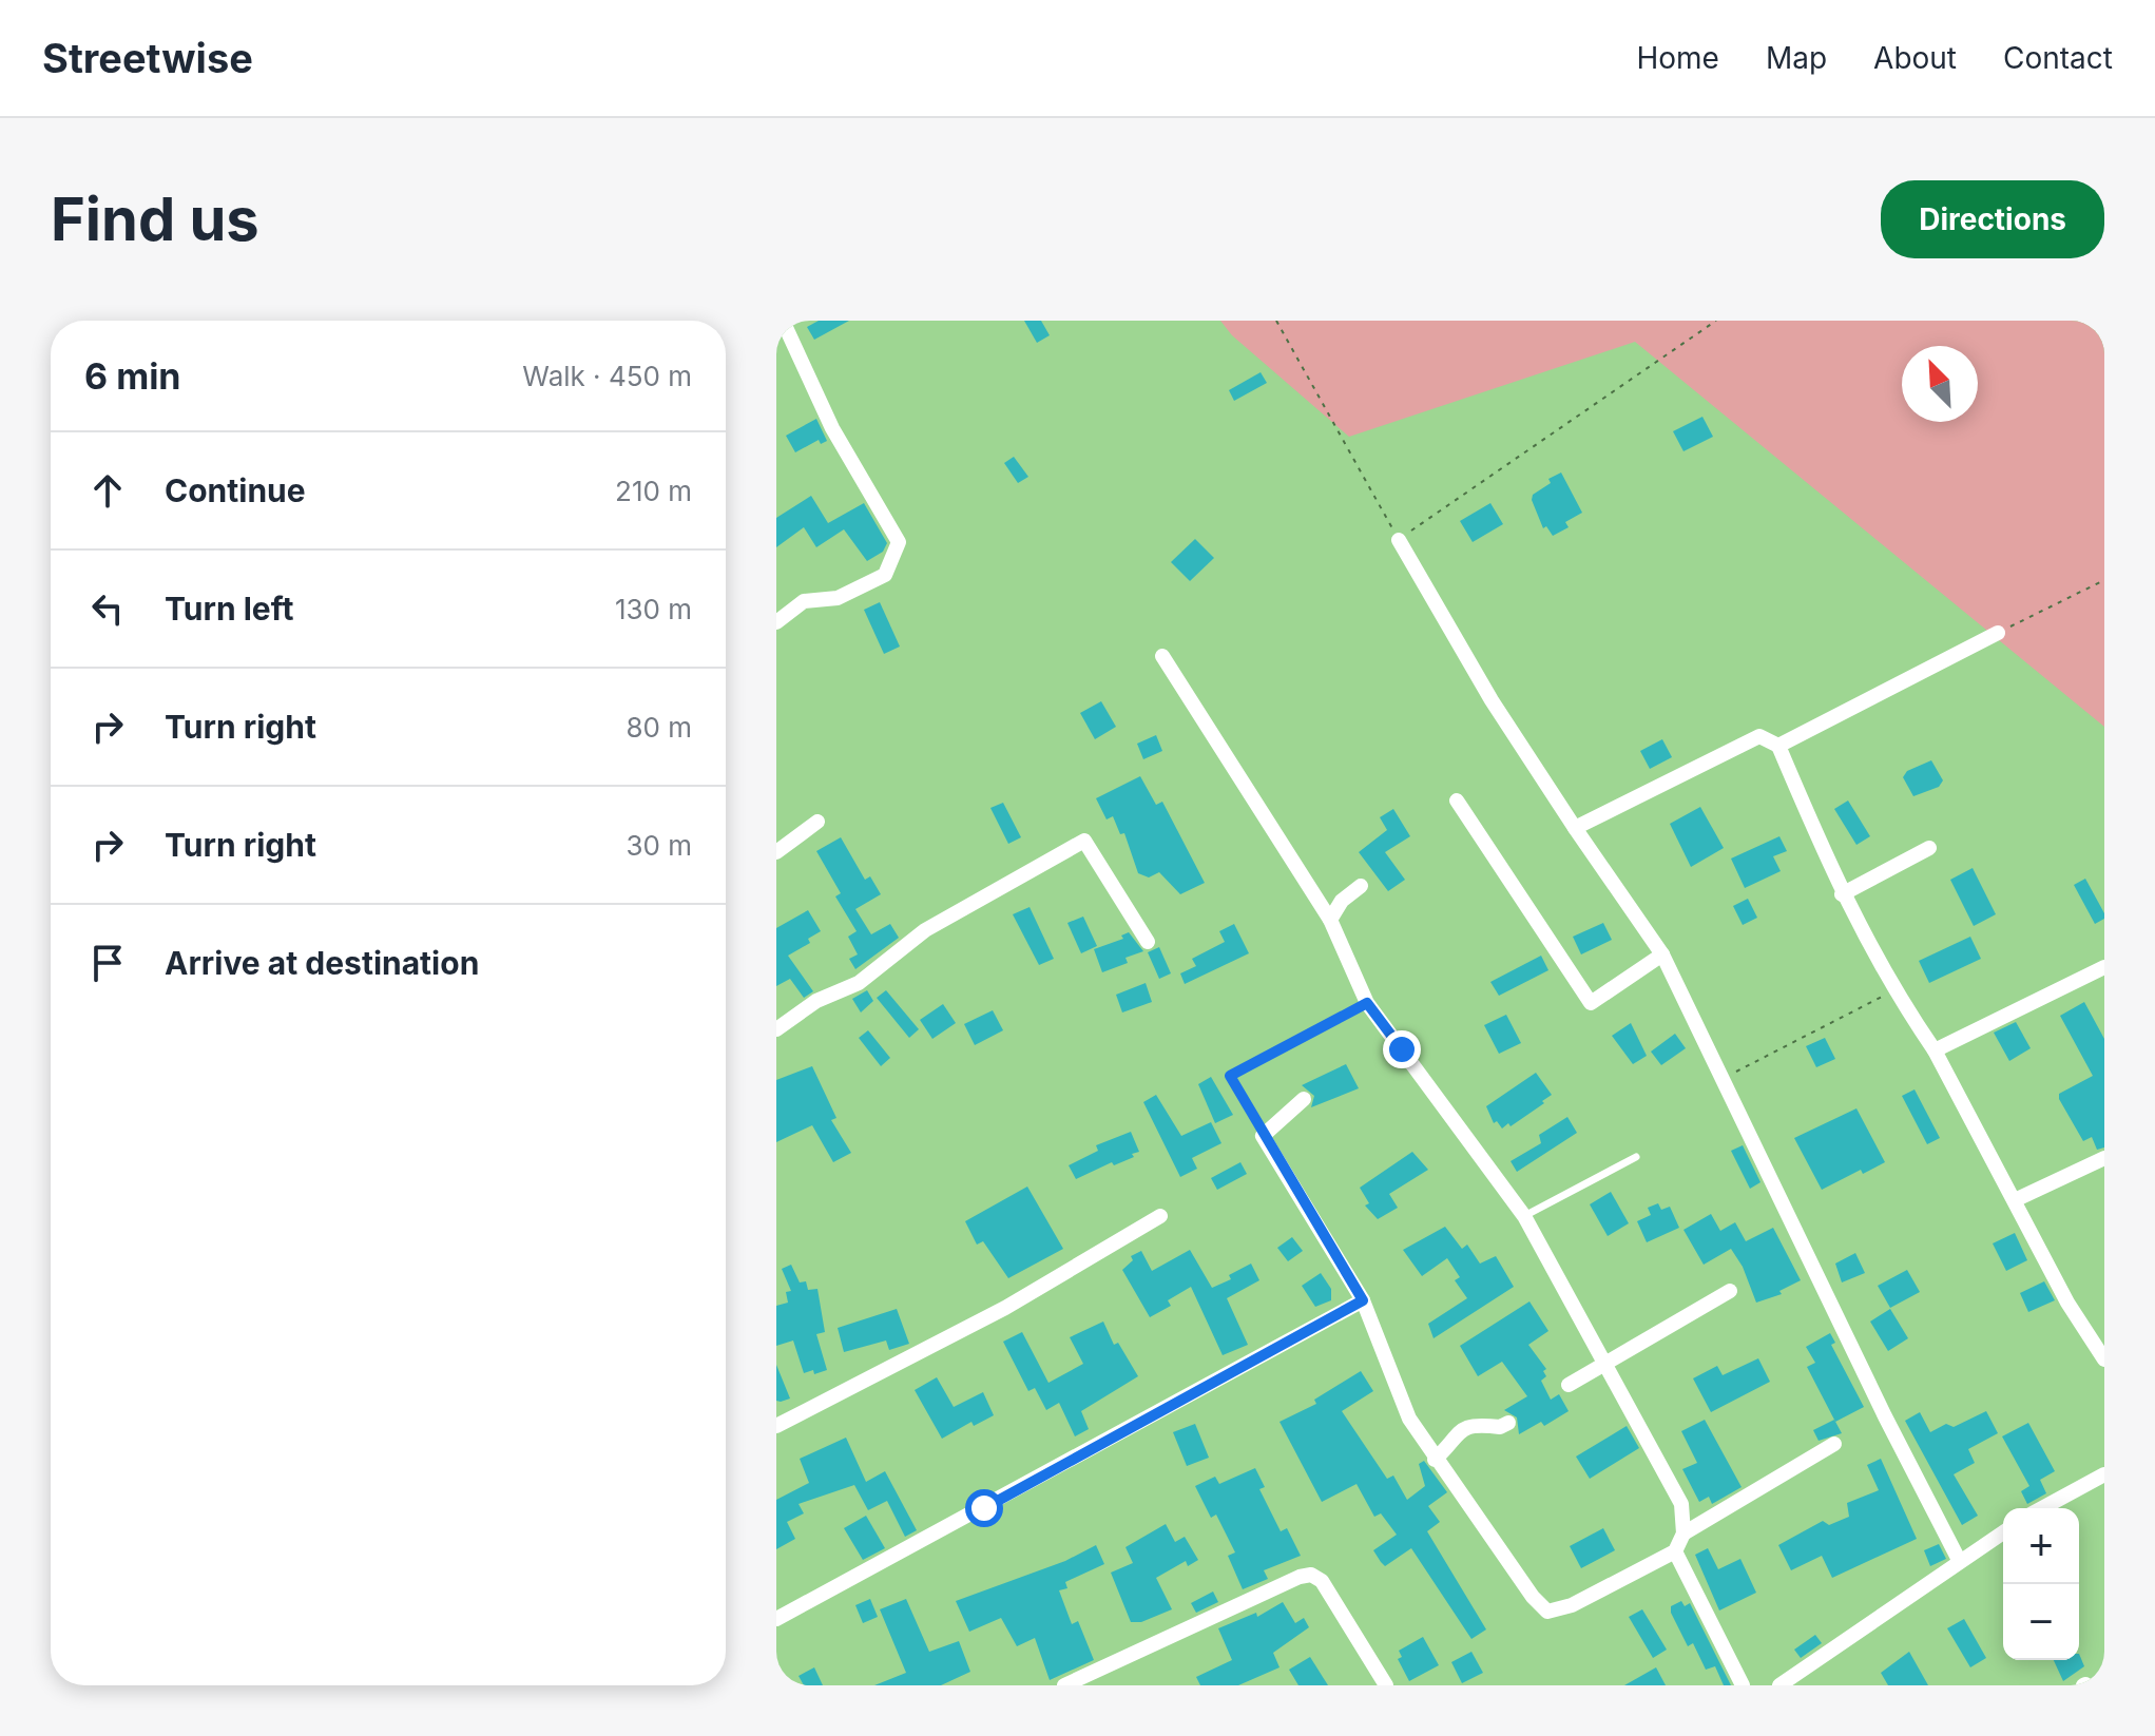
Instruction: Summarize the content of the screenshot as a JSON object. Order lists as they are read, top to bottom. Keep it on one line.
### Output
{"north":"top left","page":{"header":"Streetwise","nav":["Home","Map","About","Contact"],"buttons":"Directions","title":"Find us","heading":["6 min","Walk · 450 m"],"list":[["Continue","210 m"],["Turn left","130 m"],["Turn right","80 m"],["Turn right","30 m"],"Arrive at destination"],"map_buttons":["+","−"]}}
